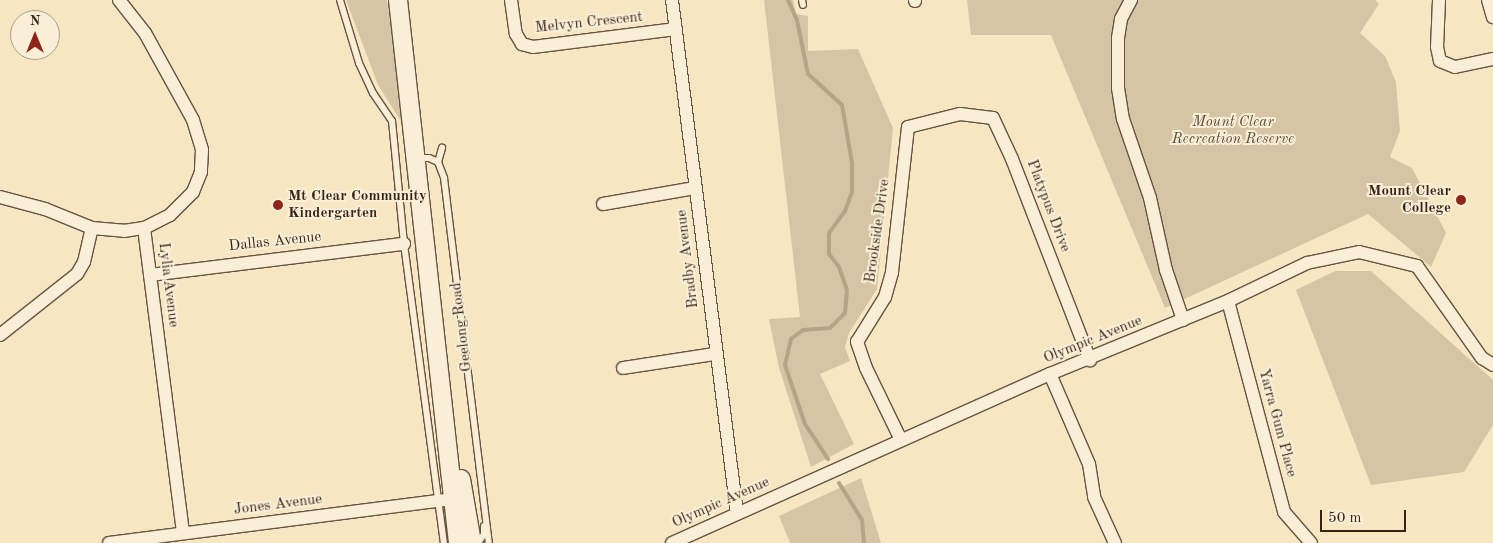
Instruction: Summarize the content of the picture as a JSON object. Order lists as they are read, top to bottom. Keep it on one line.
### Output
{"streets":{"main road":["Geelong Road"],"street":["Melvyn Crescent","Platypus Drive","Brookside Drive","Dallas Avenue","Bradby Avenue","Lylia Avenue","Olympic Avenue","Yarra Gum Place","Jones Avenue"]},"crossings":[["Melvyn Crescent","Bradby Avenue"],["Platypus Drive","Brookside Drive"],["Platypus Drive","Olympic Avenue"],["Brookside Drive","Olympic Avenue"],["Dallas Avenue","Lylia Avenue"],["Bradby Avenue","Olympic Avenue"],["Lylia Avenue","Jones Avenue"],["Geelong Road","Jones Avenue"],["Olympic Avenue","Yarra Gum Place"]],"parks":["Mount Clear Recreation Reserve"],"places":["Mount Clear College","Mt Clear Community Kindergarten"],"scale_bar":"50 m","north":"top"}
